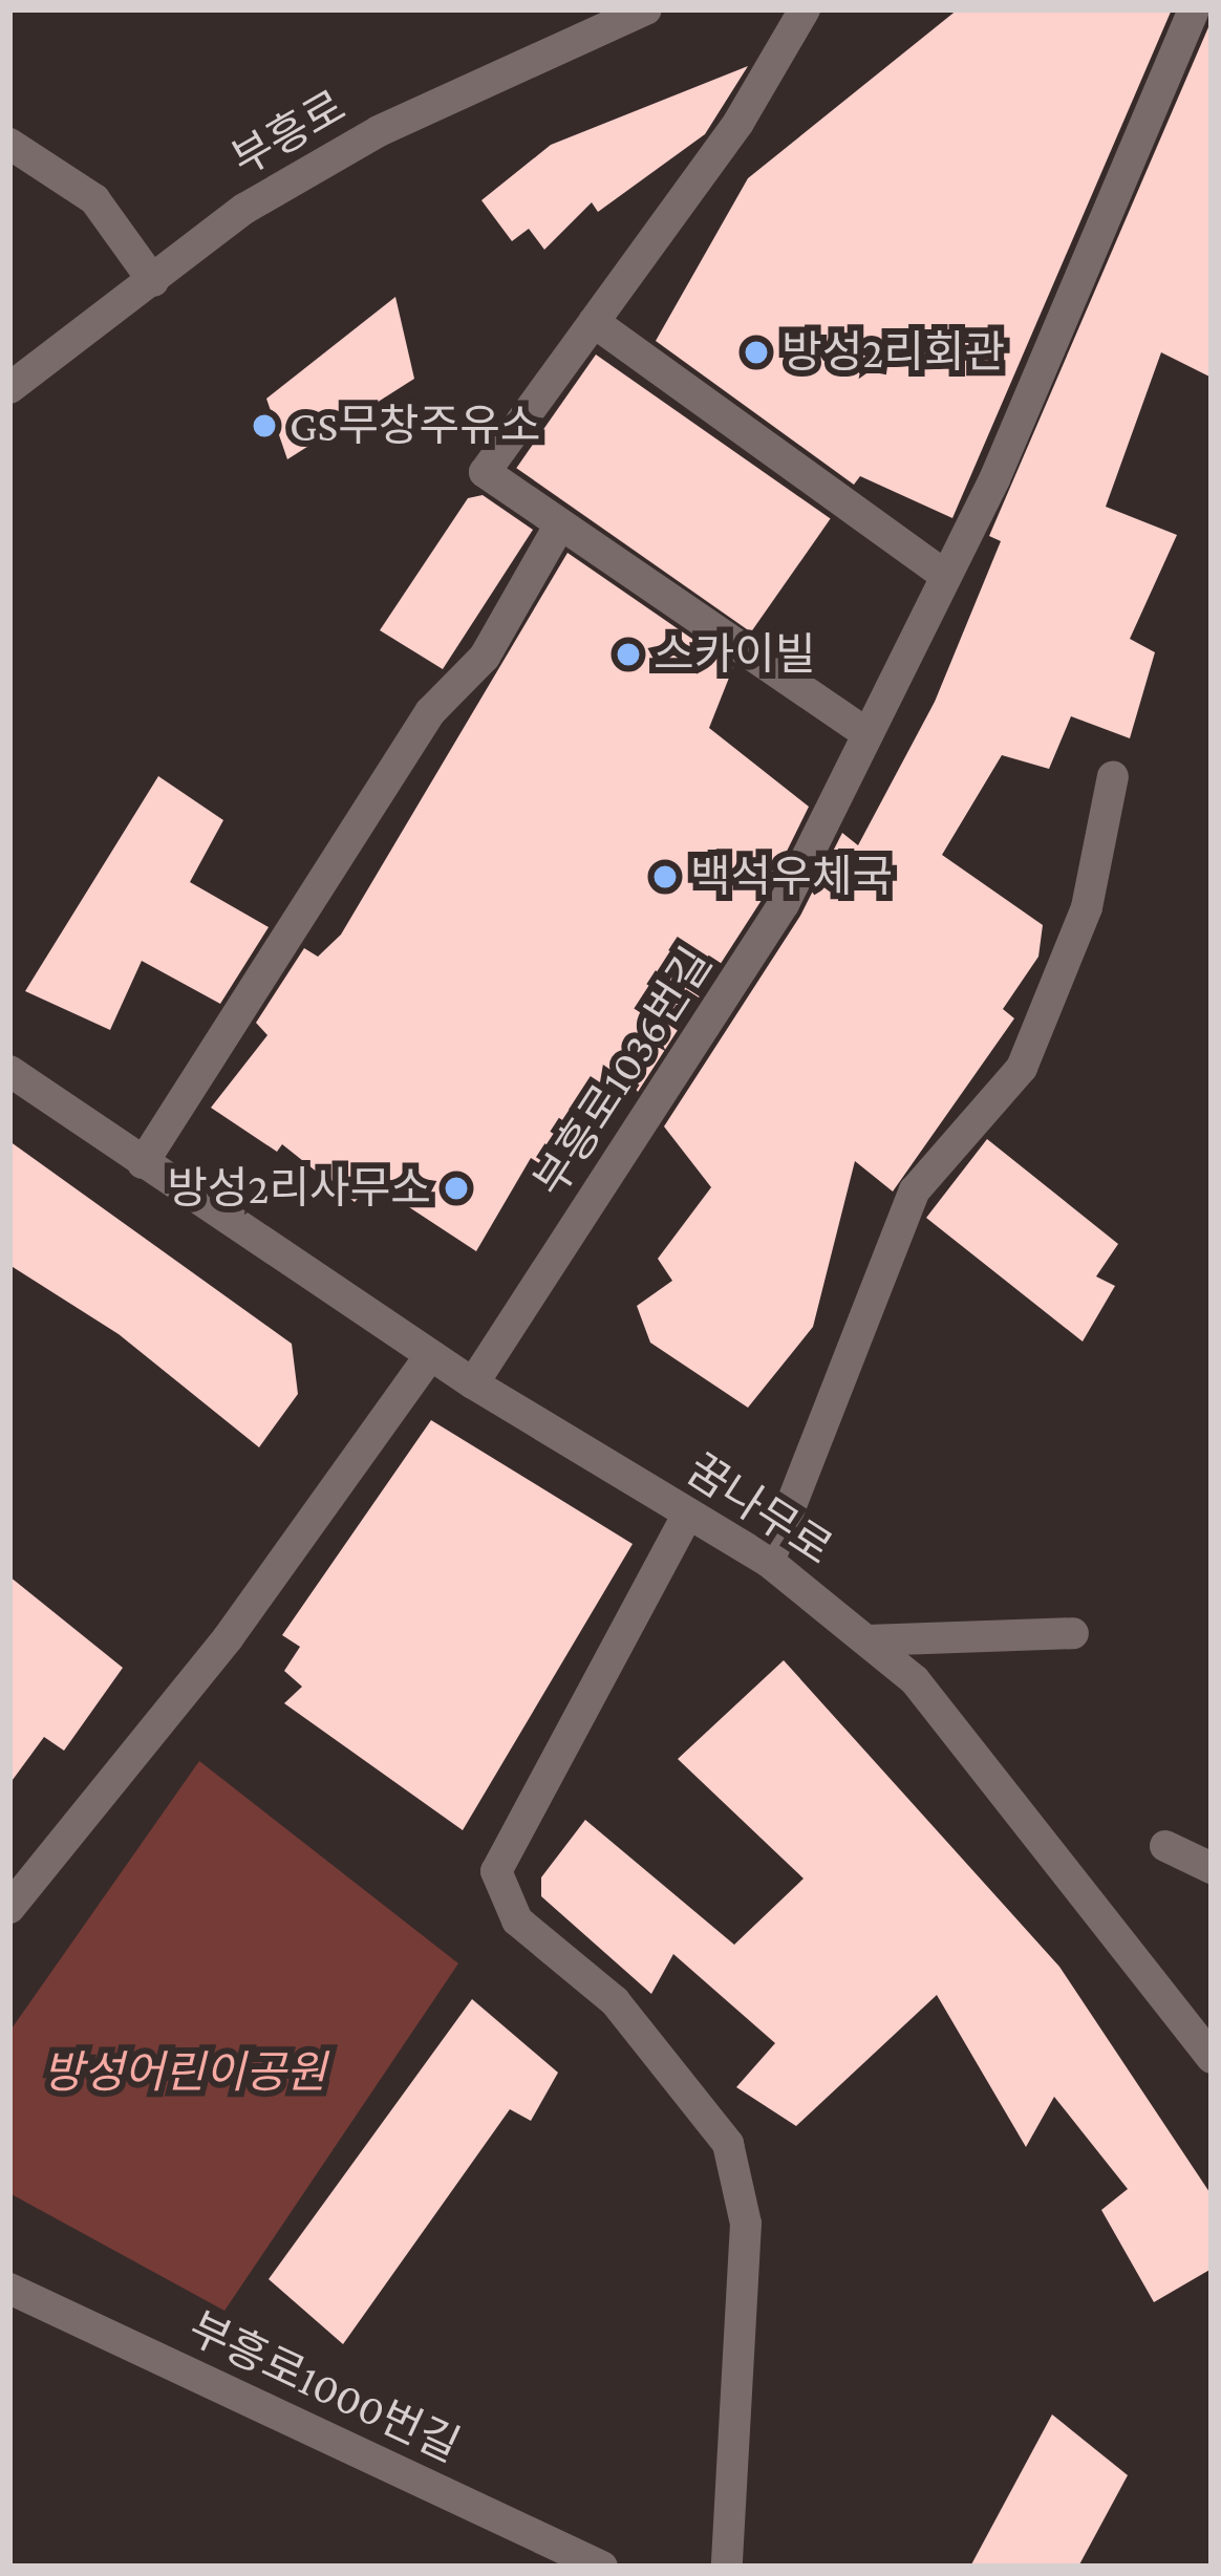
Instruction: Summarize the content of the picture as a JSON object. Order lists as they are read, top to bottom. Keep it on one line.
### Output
{"streets":{"street":["부흥로","부흥로1036번길","꿈나무로","부흥로1000번길"]},"crossings":[["부흥로1036번길","꿈나무로"]],"parks":["방성어린이공원"],"places":["방성2리회관","GS무창주유소","스카이빌","백석우체국","방성2리사무소"]}
